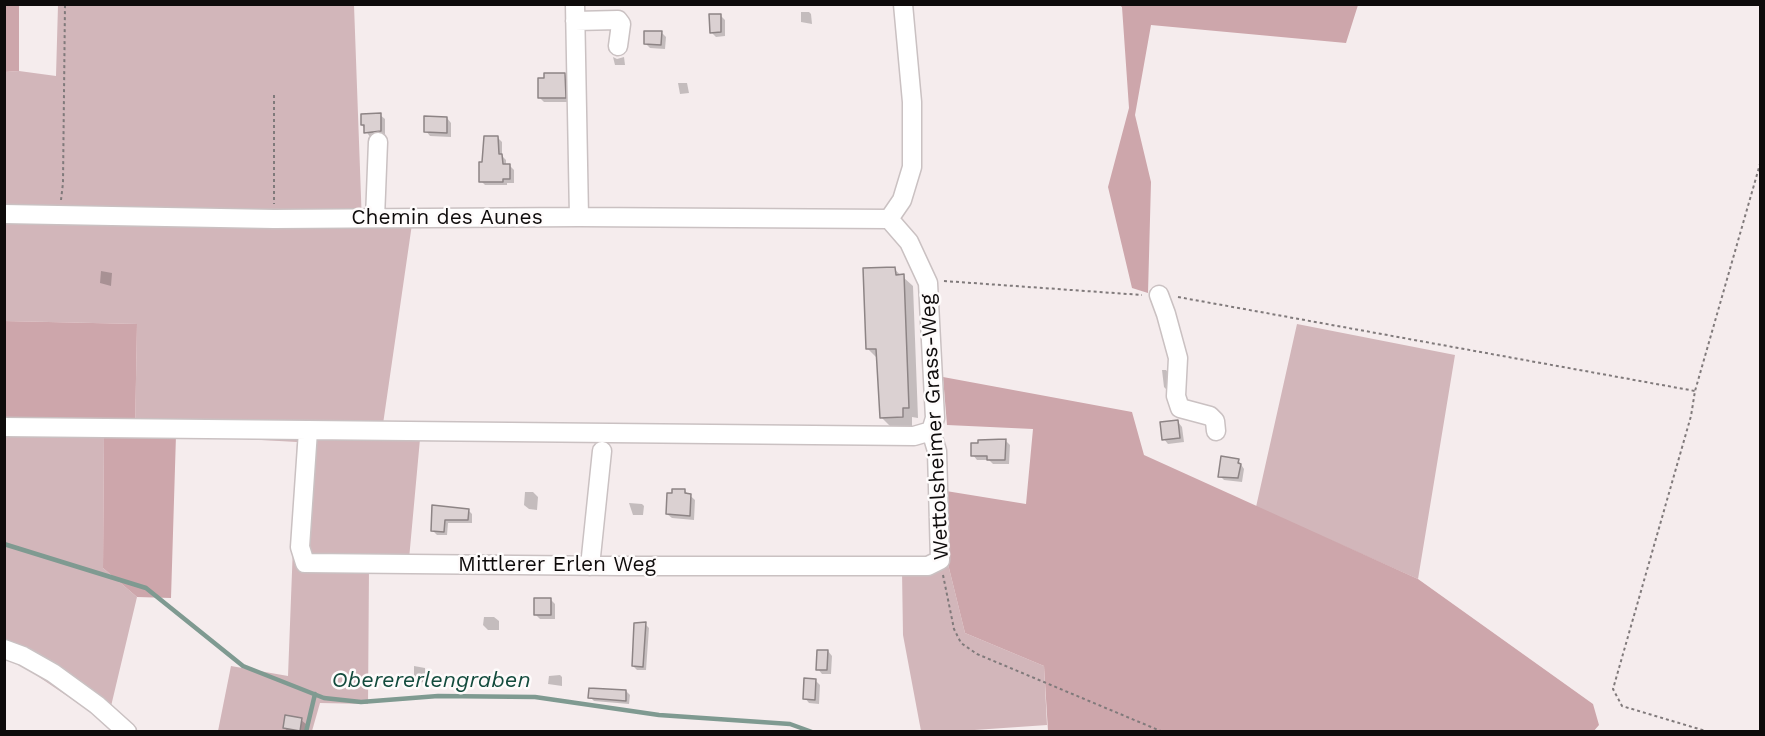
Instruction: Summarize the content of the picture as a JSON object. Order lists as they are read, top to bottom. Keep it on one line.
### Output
{"streets":{"street":["Chemin des Aunes","Wettolsheimer Grass-Weg","Mittlerer Erlen Weg"]},"crossings":[["Chemin des Aunes","Wettolsheimer Grass-Weg"],["Wettolsheimer Grass-Weg","Mittlerer Erlen Weg"]],"water":["Oberererlengraben"]}
